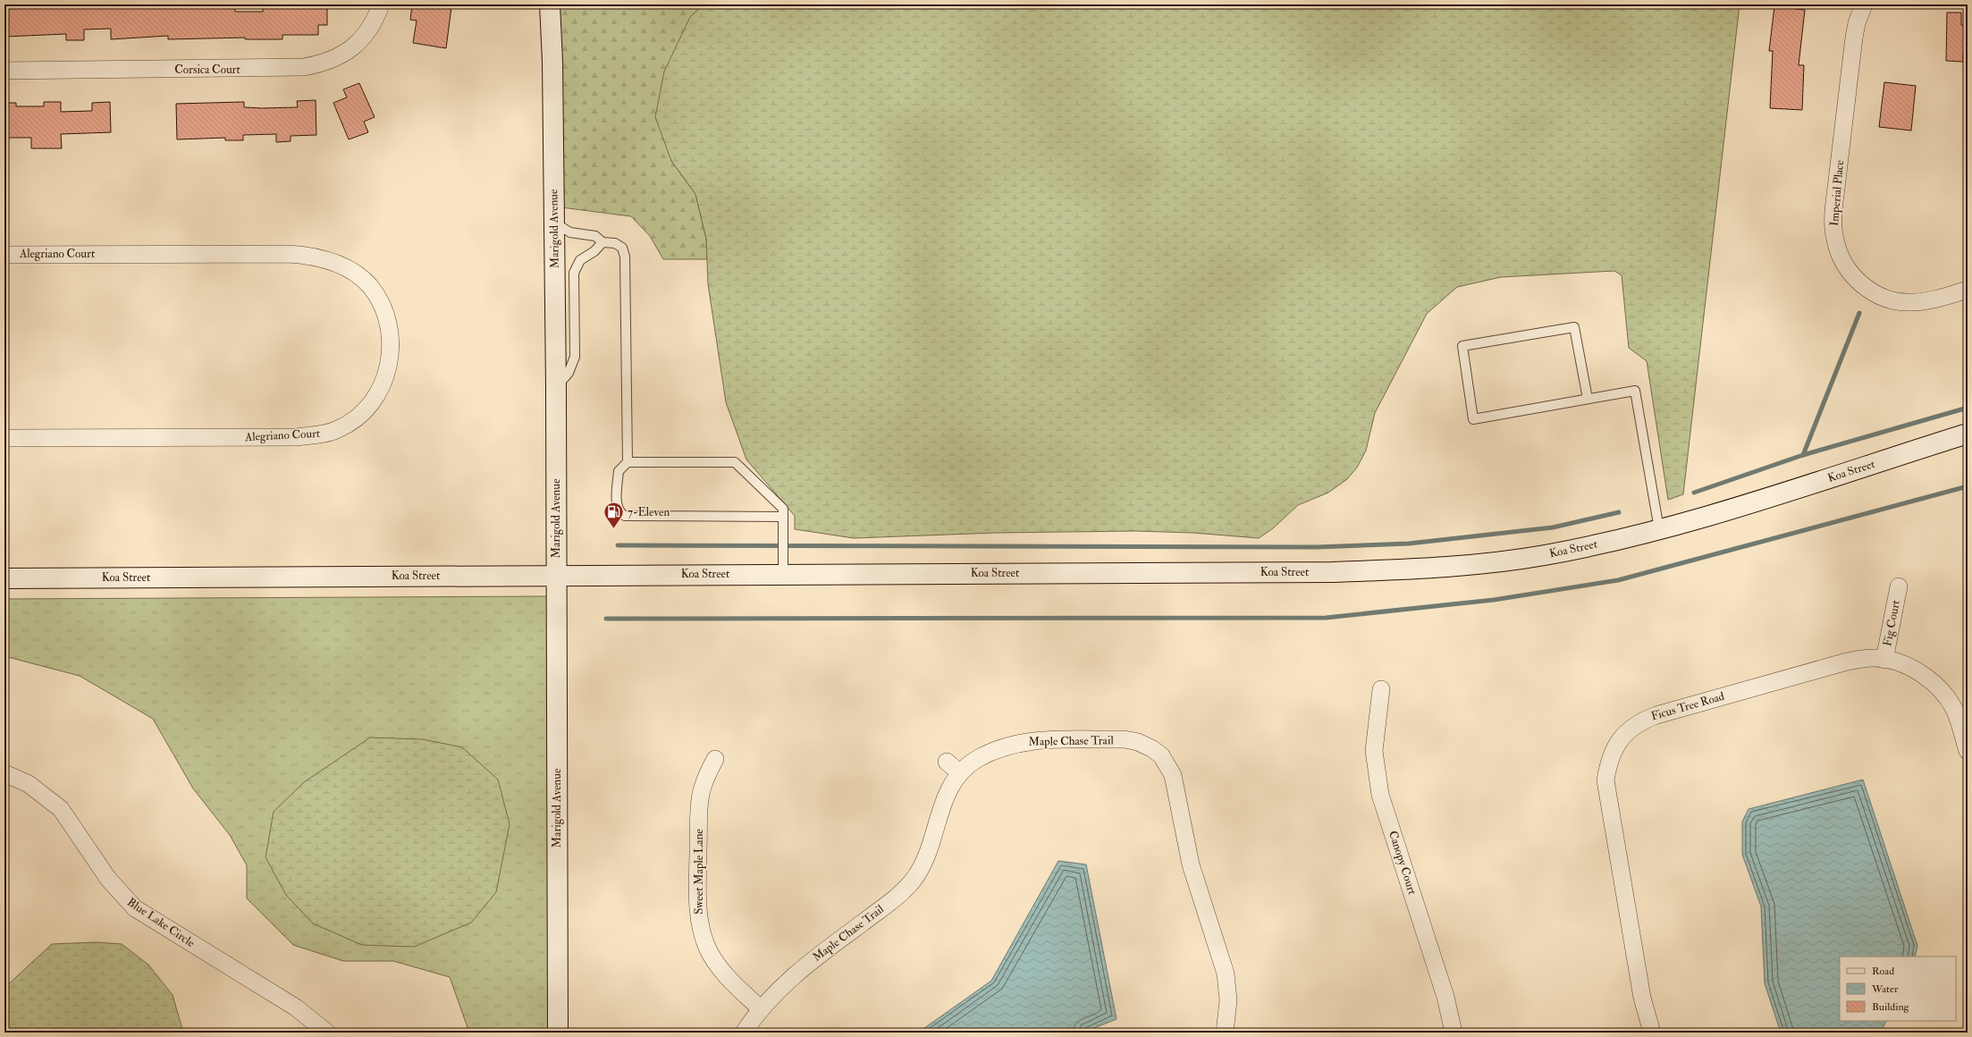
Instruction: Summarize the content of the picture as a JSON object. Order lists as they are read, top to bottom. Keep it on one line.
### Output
{"streets":{"main road":["Marigold Avenue","Koa Street"],"street":["Corsica Court","Imperial Place","Alegriano Court","Fig Court","Ficus Tree Road","Maple Chase Trail","Canopy Court","Sweet Maple Lane","Blue Lake Circle"]},"crossings":[["Marigold Avenue","Koa Street"],["Fig Court","Ficus Tree Road"],["Maple Chase Trail","Sweet Maple Lane"]],"places":{"fuel station":["7-Eleven"]},"legend":["Road","Water","Building"]}
